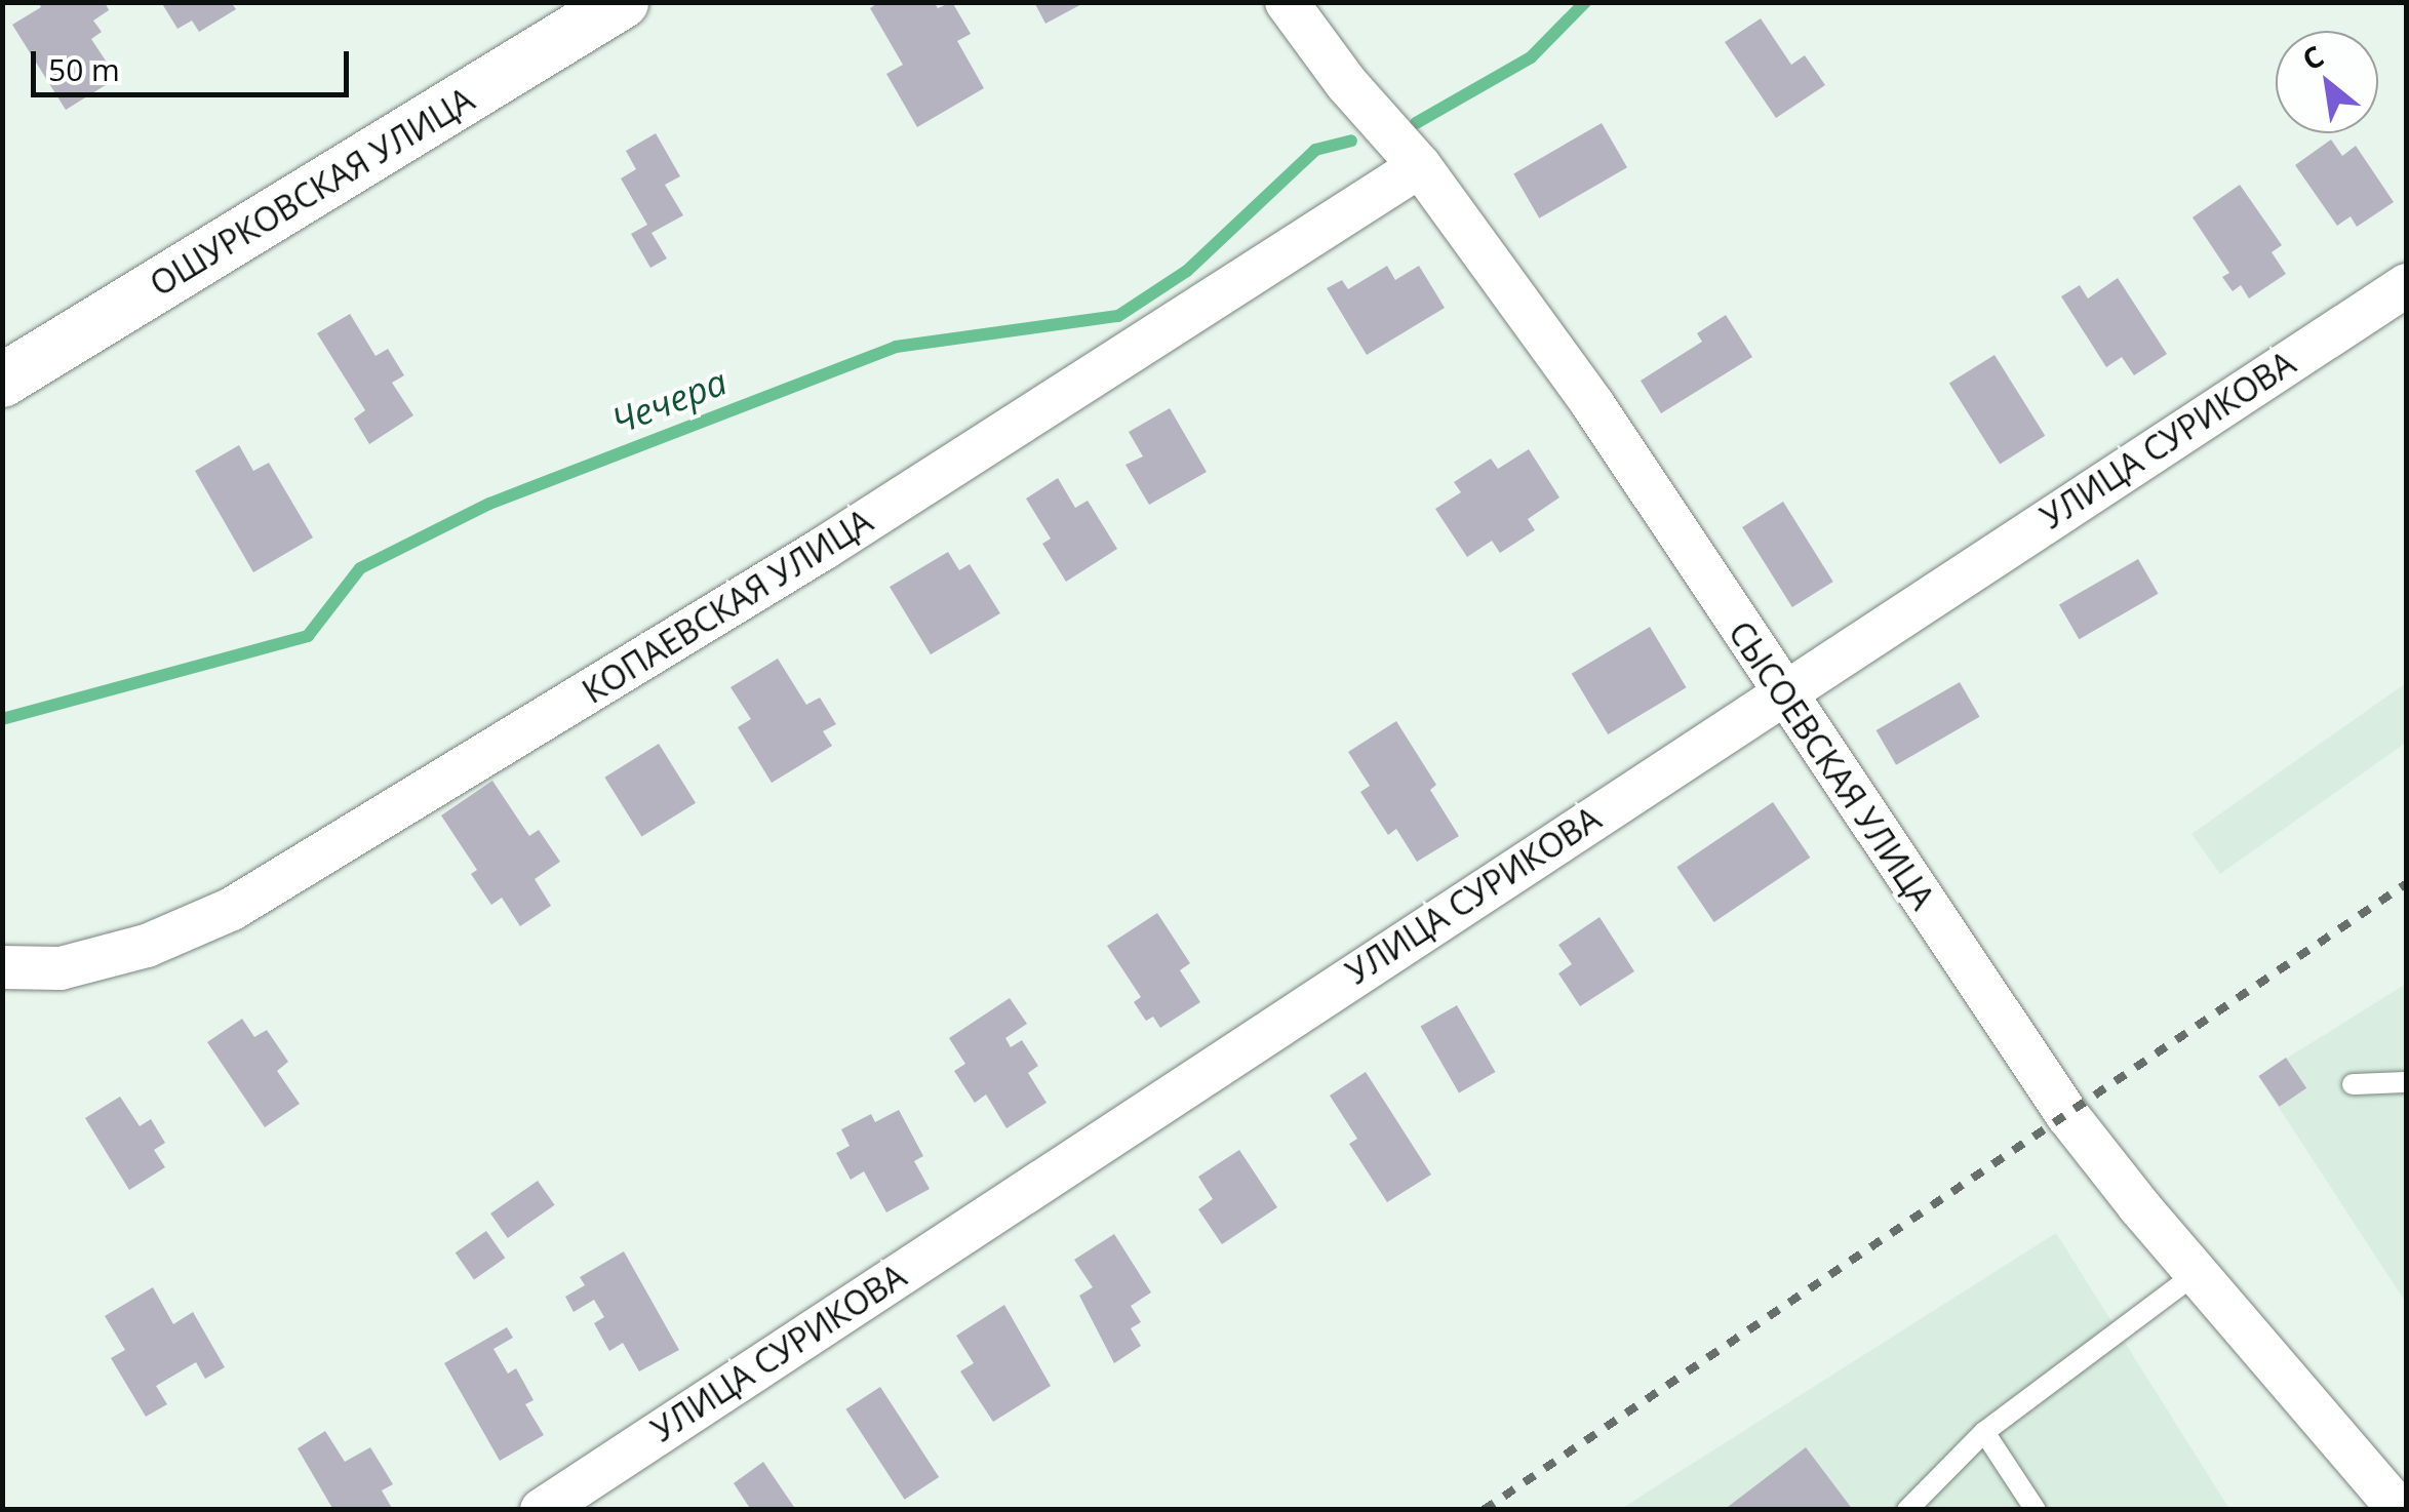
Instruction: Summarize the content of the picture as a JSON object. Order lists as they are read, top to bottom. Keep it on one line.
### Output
{"streets":{"street":["ОШУРКОВСКАЯ УЛИЦА","УЛИЦА СУРИКОВА","КОПАЕВСКАЯ УЛИЦА","СЫСОЕВСКАЯ УЛИЦА"]},"crossings":[["УЛИЦА СУРИКОВА","СЫСОЕВСКАЯ УЛИЦА"],["КОПАЕВСКАЯ УЛИЦА","СЫСОЕВСКАЯ УЛИЦА"]],"water":["Чечера"],"scale_bar":"50 m","north":"top left"}
